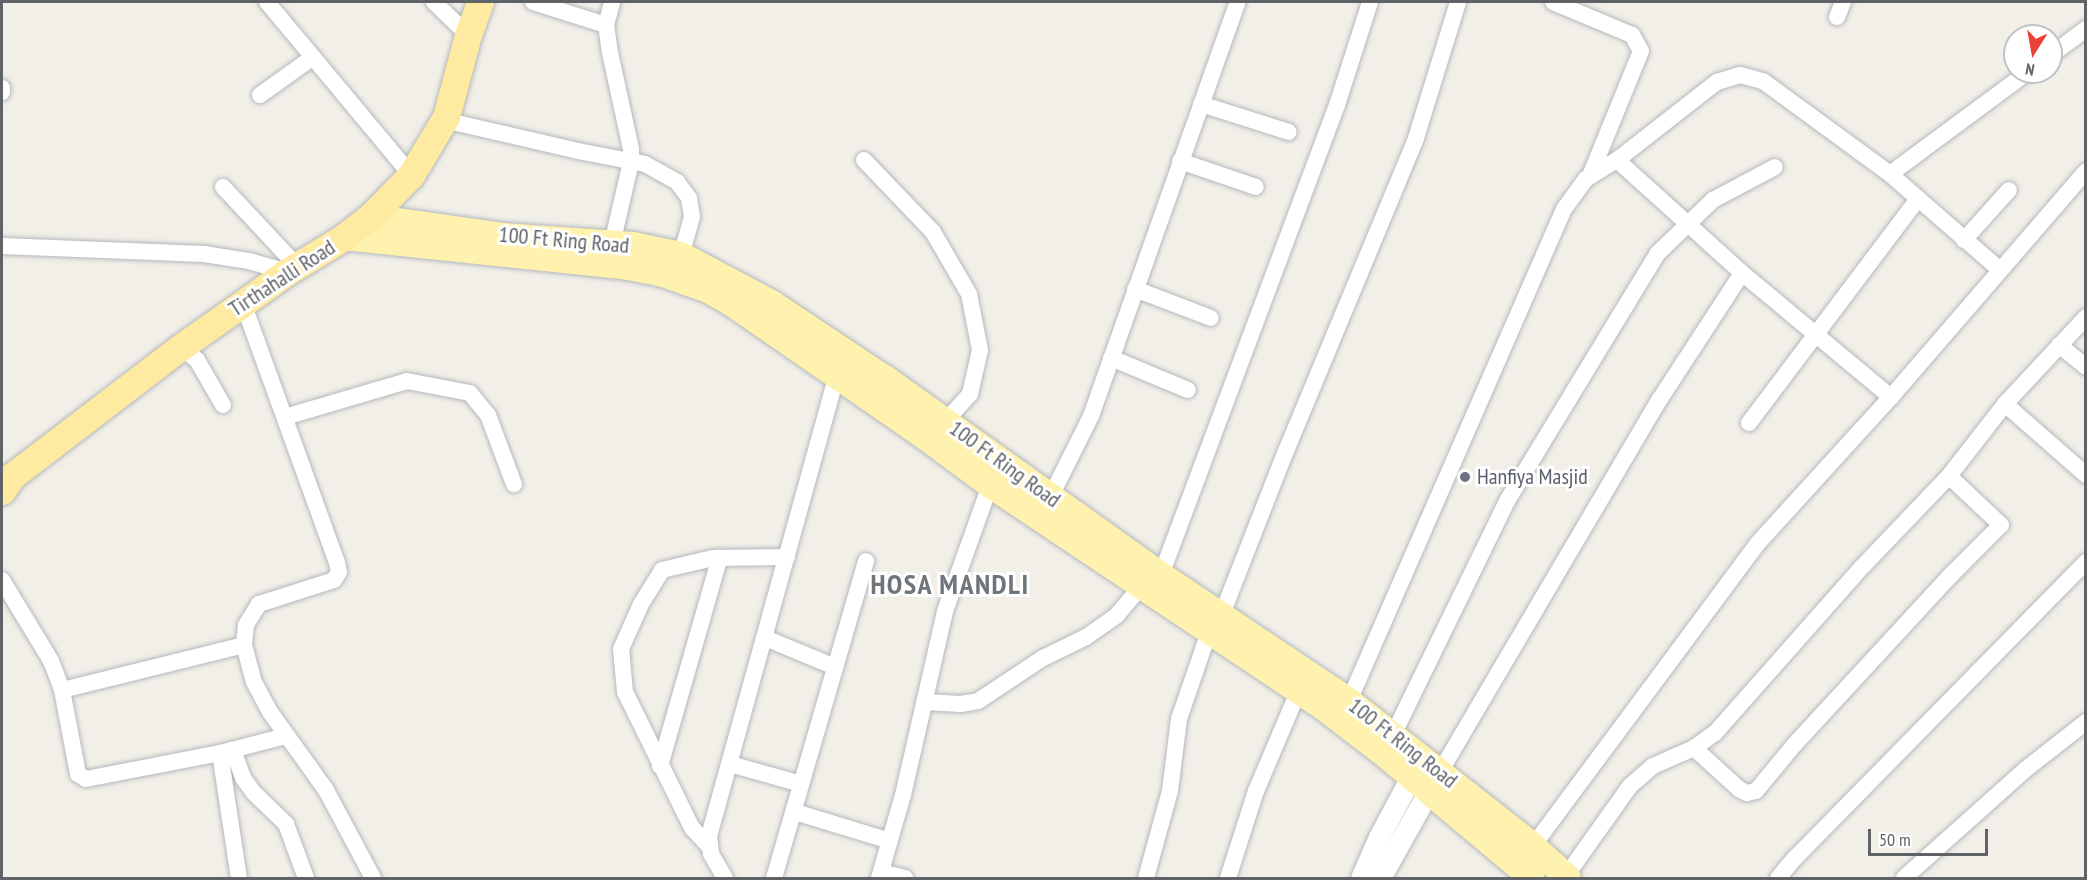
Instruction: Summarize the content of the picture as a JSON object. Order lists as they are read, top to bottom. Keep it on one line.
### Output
{"streets":{"highway":["Tirthahalli Road"],"main road":["100 Ft Ring Road"]},"crossings":[["100 Ft Ring Road","Tirthahalli Road"]],"districts":["HOSA MANDLI"],"places":["Hanfiya Masjid"],"scale_bar":"50 m","north":"bottom"}
